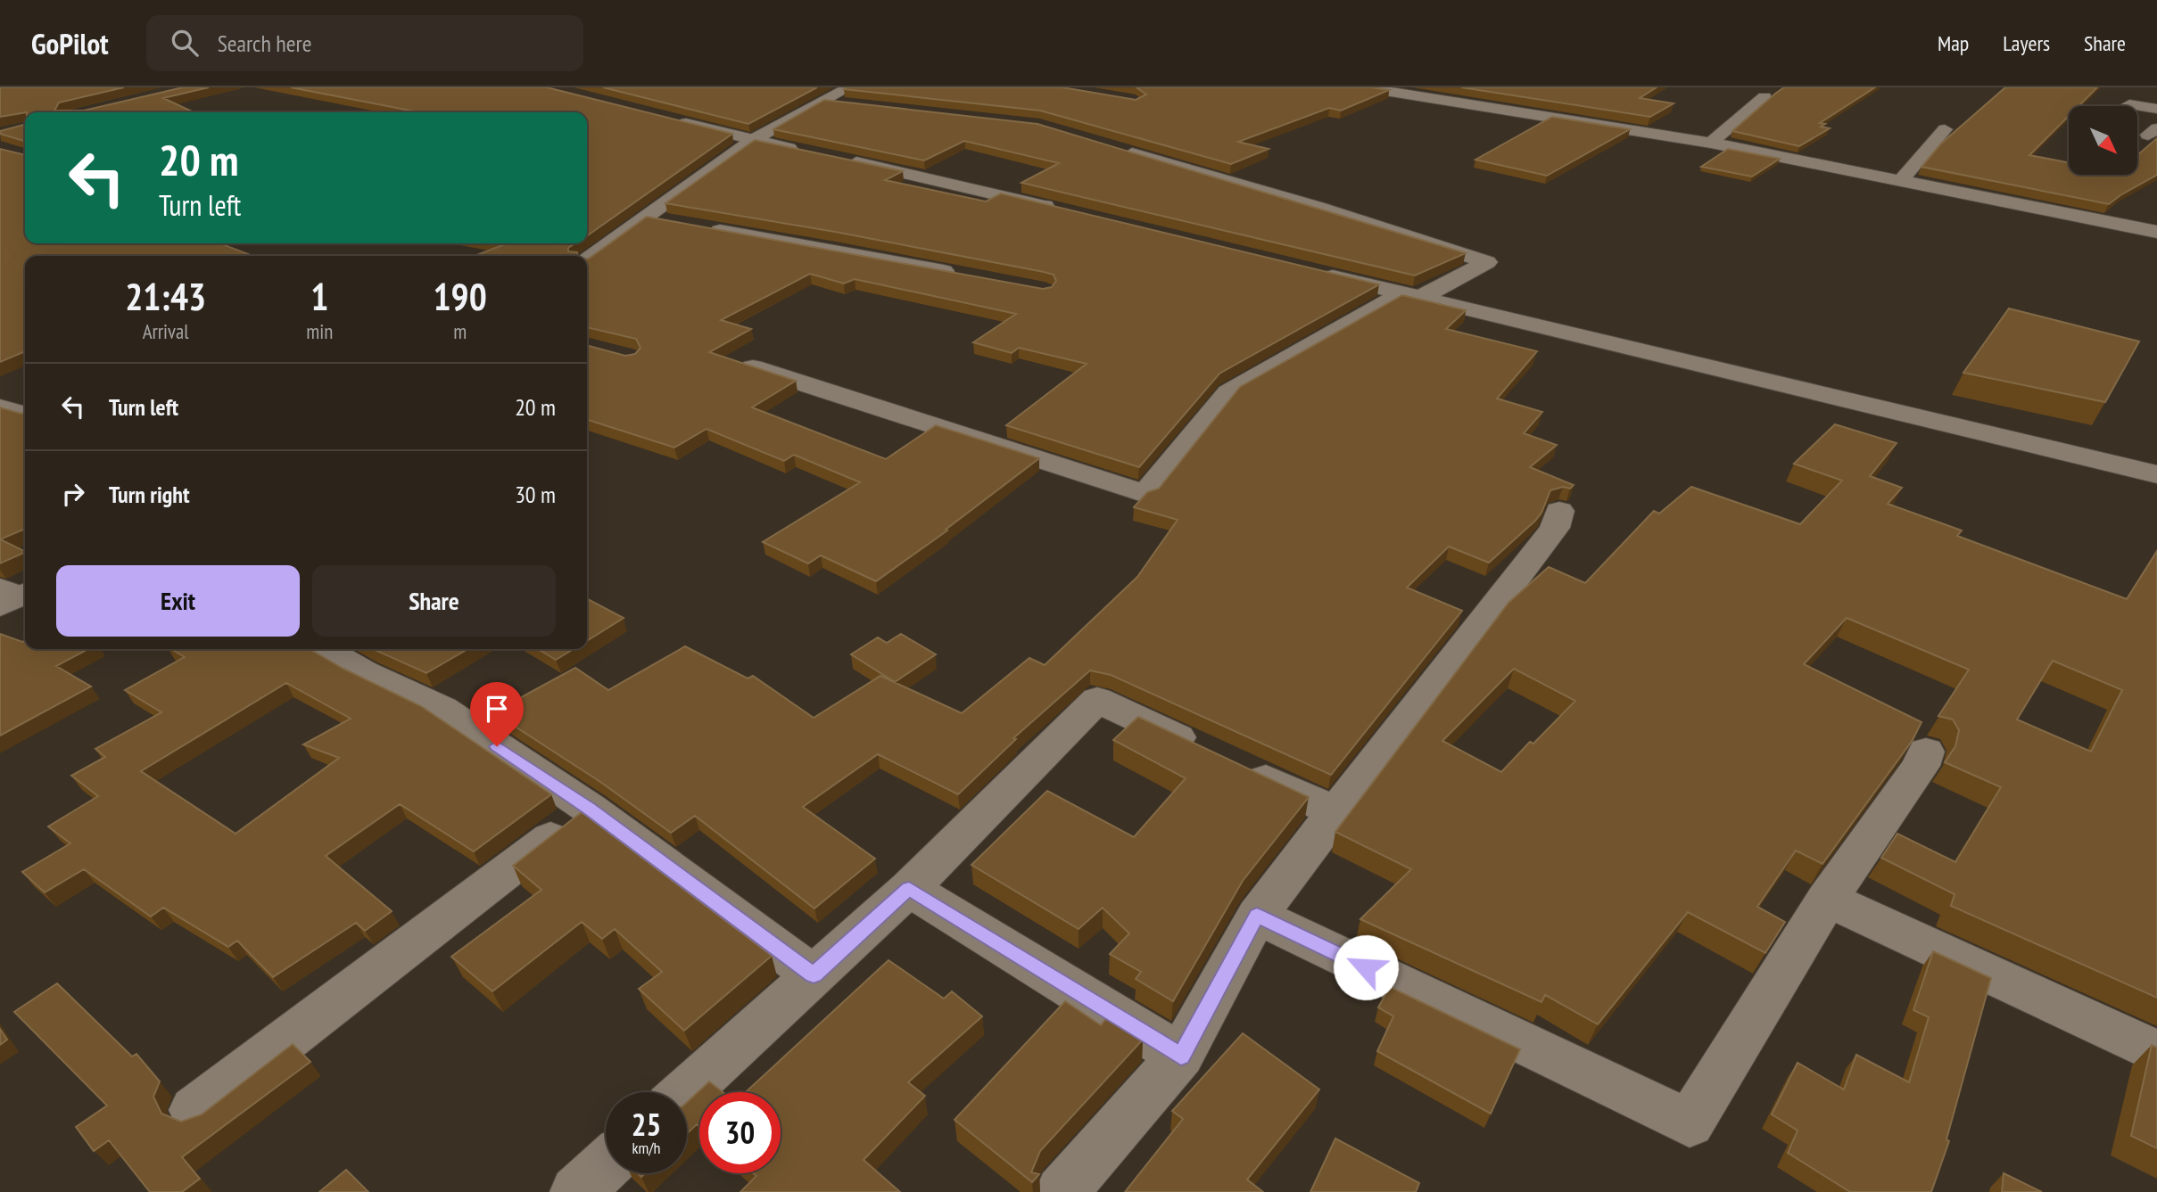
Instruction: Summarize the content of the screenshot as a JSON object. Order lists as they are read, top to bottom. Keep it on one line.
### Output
{"north":"bottom right","page":{"header":"GoPilot","search":"Search here","nav":["Map","Layers","Share"],"turn":["20 m","Turn left"],"eta":["21:43","Arrival","1","min","190","m"],"list":[{"name":"Turn left","value":"20 m"},{"name":"Turn right","value":"30 m"}],"buttons":["Exit","Share"],"speed":"25 km/h","limit":"30"}}
